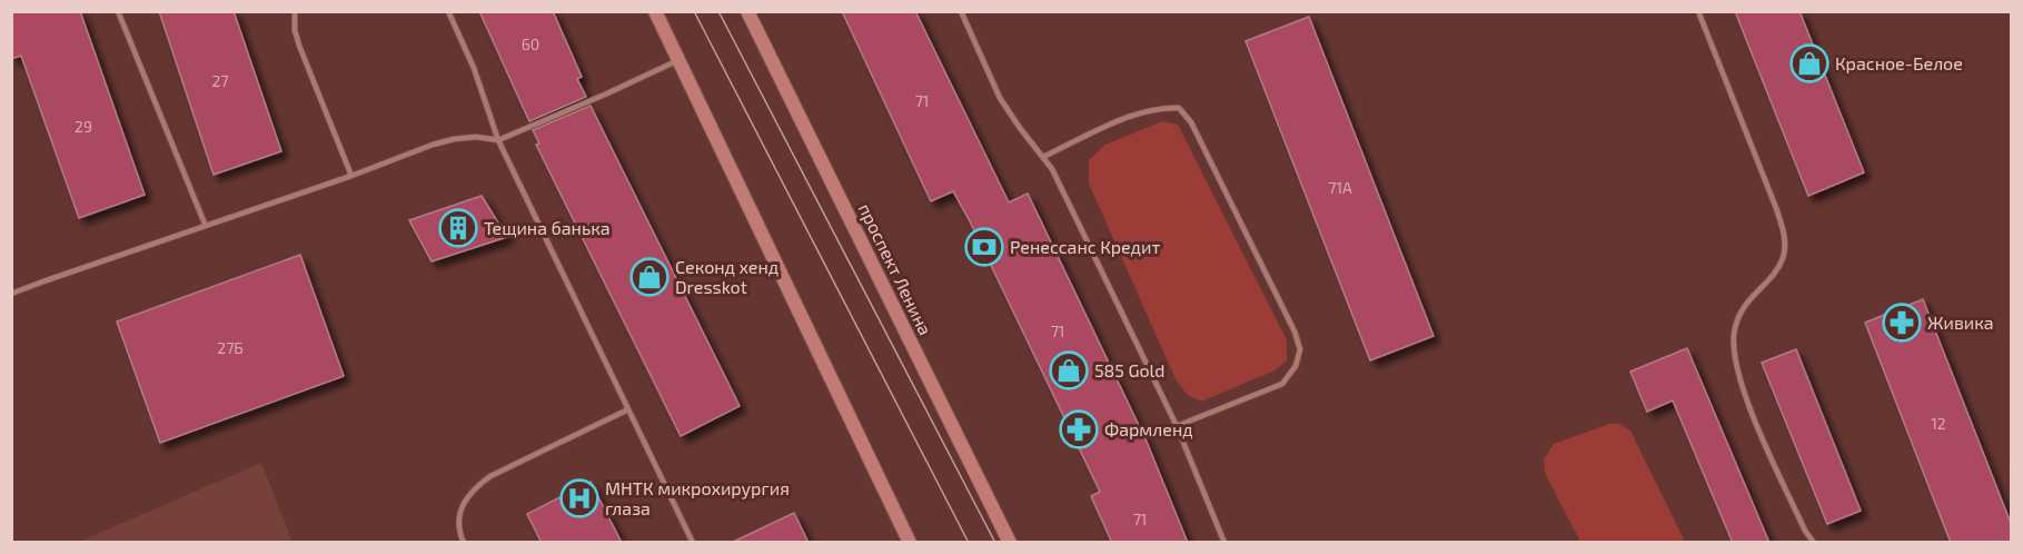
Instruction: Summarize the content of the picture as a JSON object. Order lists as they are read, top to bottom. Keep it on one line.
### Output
{"streets":{"main road":["проспект Ленина"]},"places":{"shop":["Красное-Белое","Секонд хенд Dresskot","585 Gold"],"building":["Тещина банька"],"bank":["Ренессанс Кредит"],"pharmacy":["Живика","Фармленд"],"hospital":["МНТК микрохирургия глаза"]},"house_numbers":["60","27","71","29","71А","71","27Б","12","71"]}
